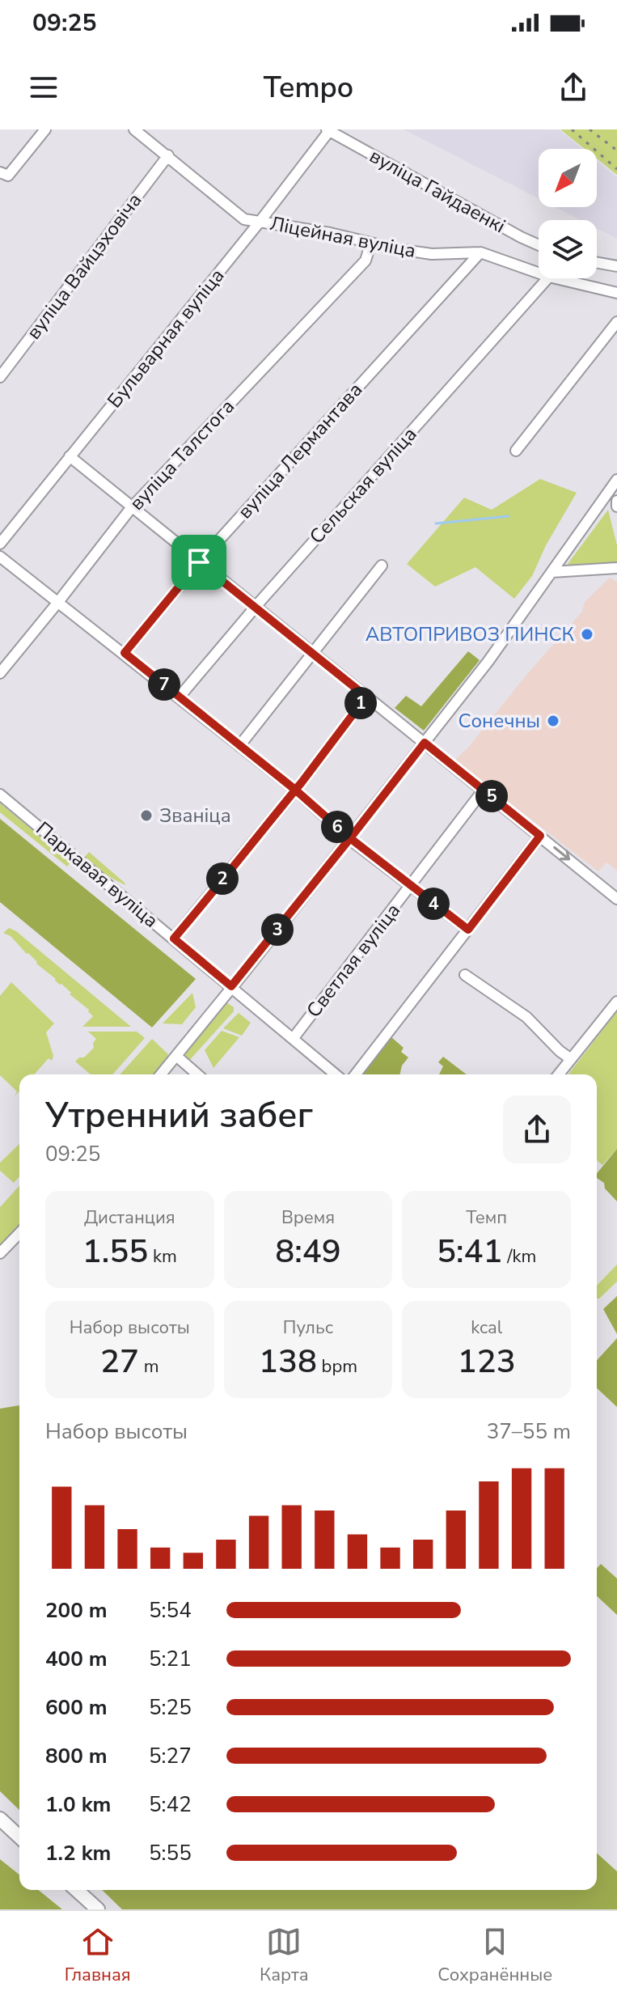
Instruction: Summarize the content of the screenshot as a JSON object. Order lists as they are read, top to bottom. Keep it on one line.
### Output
{"streets":{"street":["вуліца Гайдаенкі","Ліцейная вуліца","вуліца Вайцэховіча","Бульварная вуліца","вуліца Лермантава","вуліца Талстога","Сельская вуліца","Паркавая вуліца","Светлая вуліца"]},"crossings":[["вуліца Гайдаенкі","Бульварная вуліца"],["Ліцейная вуліца","вуліца Вайцэховіча"],["Ліцейная вуліца","Бульварная вуліца"],["Ліцейная вуліца","вуліца Лермантава"],["Ліцейная вуліца","вуліца Талстога"],["Паркавая вуліца","Светлая вуліца"]],"places":["АВТОПРИВОЗ ПИНСК","Сонечны","Званіца"],"north":"bottom left","page":{"status":"09:25","header":"Tempo","pins":["7","1","5","6","2","4","3"],"heading":["Утренний забег","09:25"],"stats":[["Дистанция","1.55 km"],["Время","8:49"],["Темп","5:41 /km"],["Набор высоты","27 m"],["Пульс","138 bpm"],["kcal","123"]],"chart":["Набор высоты","37–55 m"],"list":[{"name":"200 m","note":"5:54"},{"name":"400 m","note":"5:21"},{"name":"600 m","note":"5:25"},{"name":"800 m","note":"5:27"},{"name":"1.0 km","note":"5:42"},{"name":"1.2 km","note":"5:55"}],"tabs":["Главная","Карта","Сохранённые"]}}
